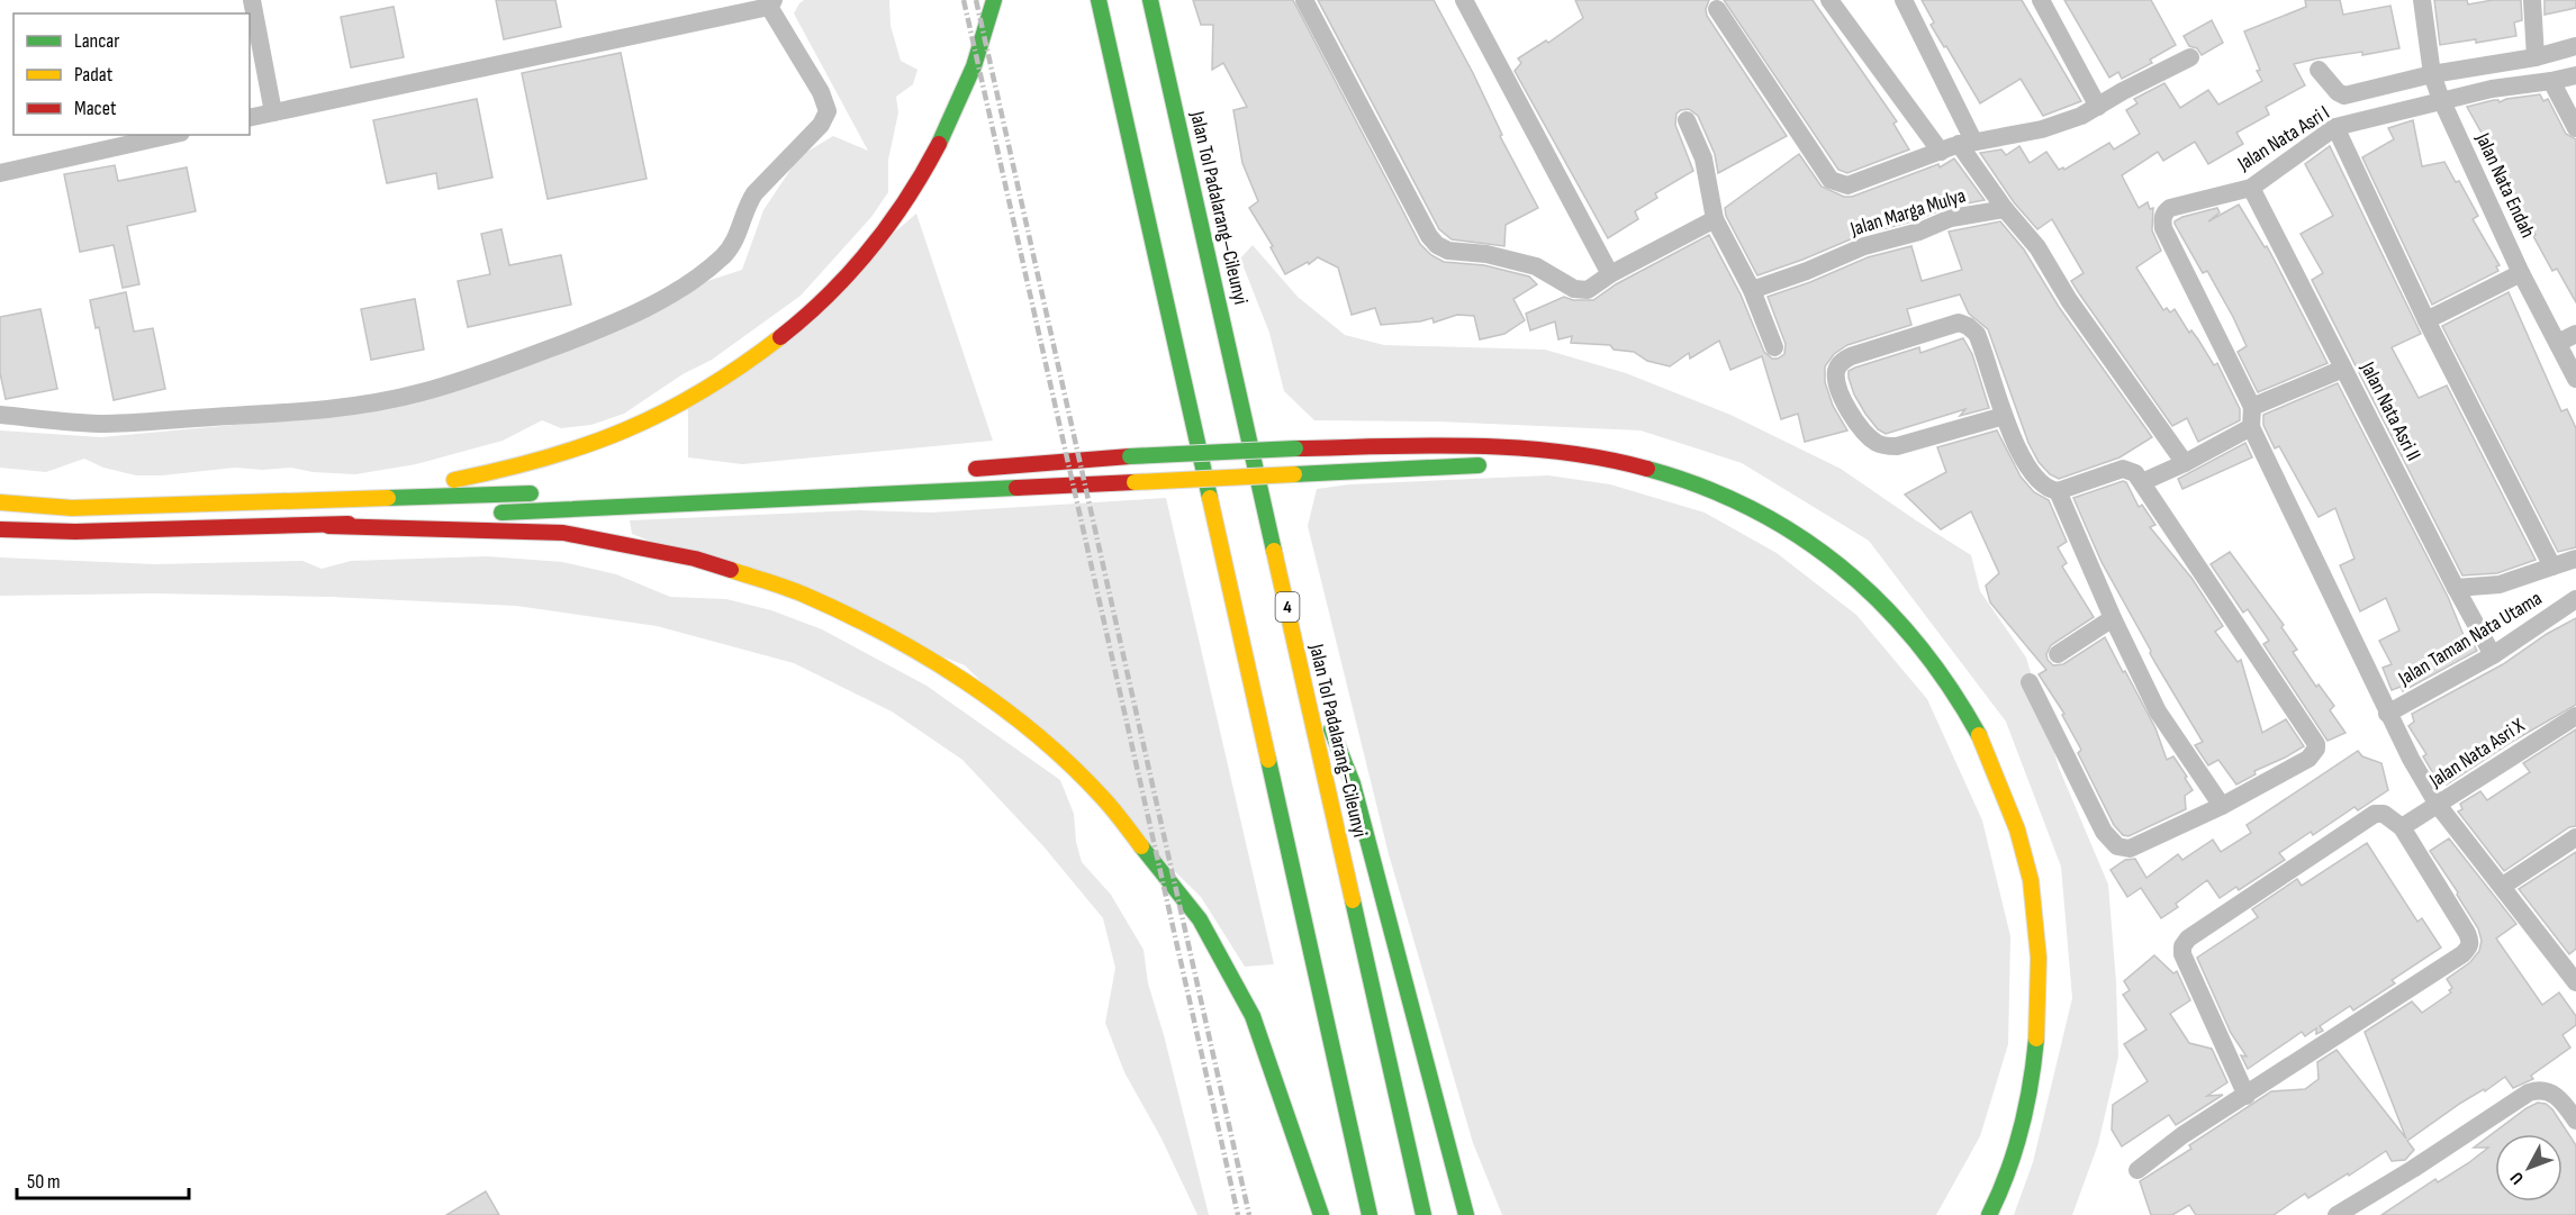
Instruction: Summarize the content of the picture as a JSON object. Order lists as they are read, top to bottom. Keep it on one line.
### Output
{"streets":{"highway":["Jalan Tol Padalarang–Cileunyi","4"],"street":["Jalan Nata Asri I","Jalan Nata Endah","Jalan Marga Mulya","Jalan Nata Asri II","Jalan Taman Nata Utama","Jalan Nata Asri X"]},"crossings":[["Jalan Nata Asri I","Jalan Nata Endah"],["Jalan Nata Asri I","Jalan Nata Asri II"],["Jalan Nata Asri II","Jalan Taman Nata Utama"]],"legend":["Lancar","Padat","Macet"],"scale_bar":"50 m","north":"bottom left"}
